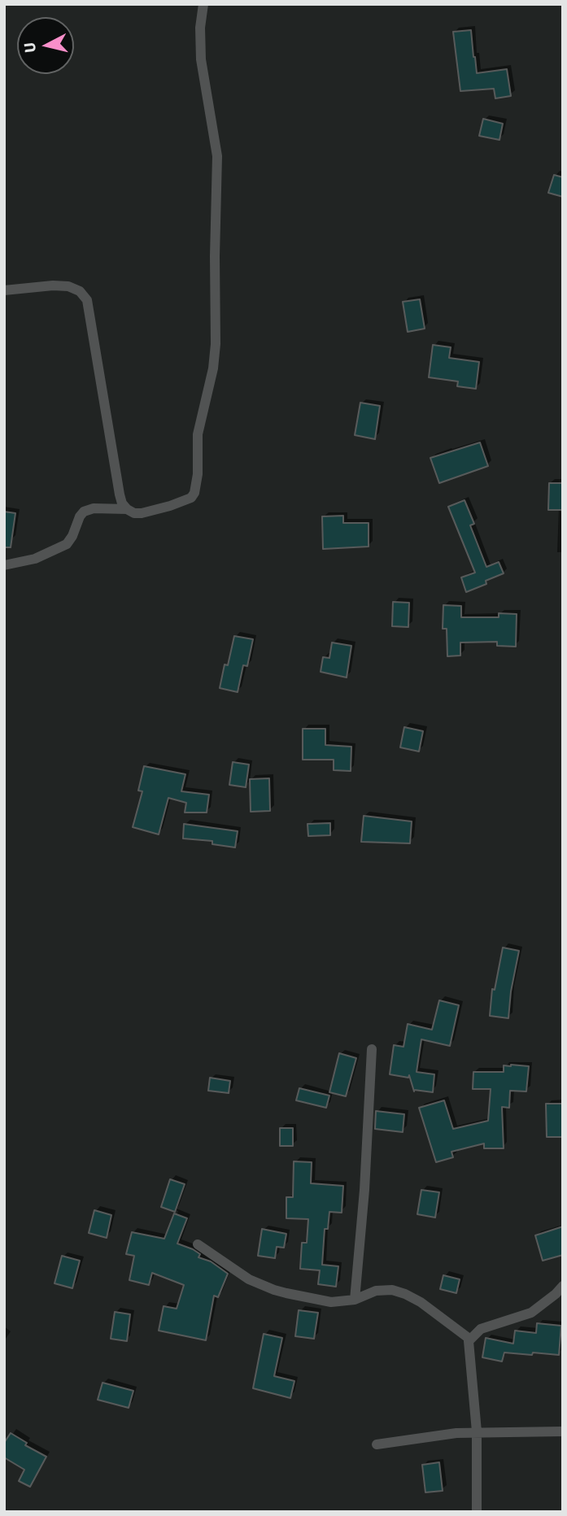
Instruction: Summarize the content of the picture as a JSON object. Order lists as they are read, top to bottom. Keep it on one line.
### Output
{"north":"left"}
